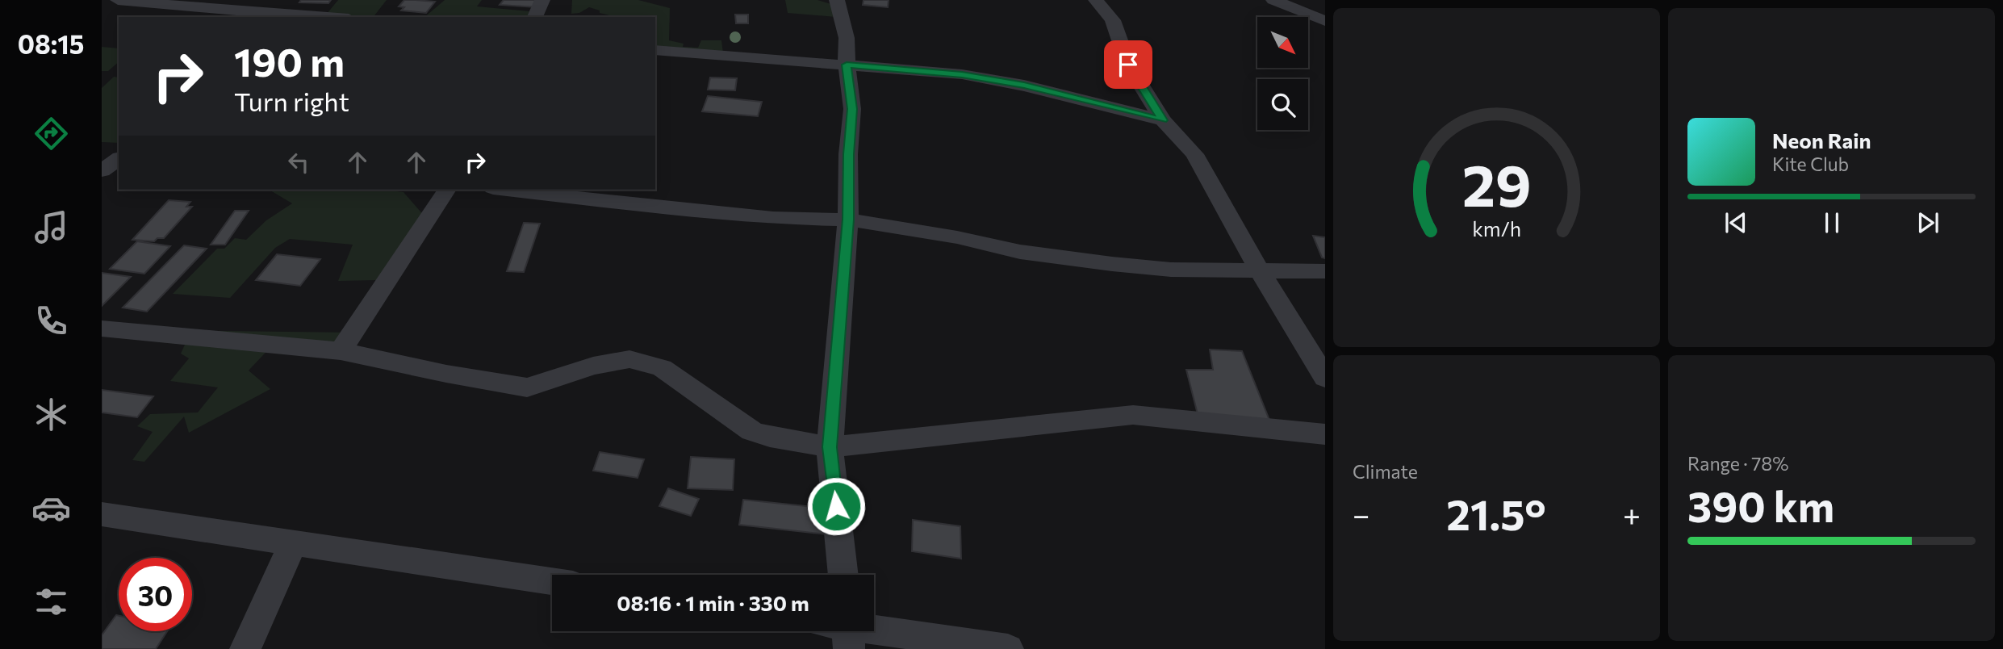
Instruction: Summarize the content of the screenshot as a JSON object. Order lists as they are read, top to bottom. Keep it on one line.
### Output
{"north":"bottom right","page":{"tabs":"08:15","turn":["190 m","Turn right"],"song":["Neon Rain","Kite Club"],"tile":["Climate",["Range · 78%","390 km"]],"heat":["−","21.5°","+"],"limit":"30","trip":"08:16 · 1 min · 330 m","gauge":["29","km/h"]}}
